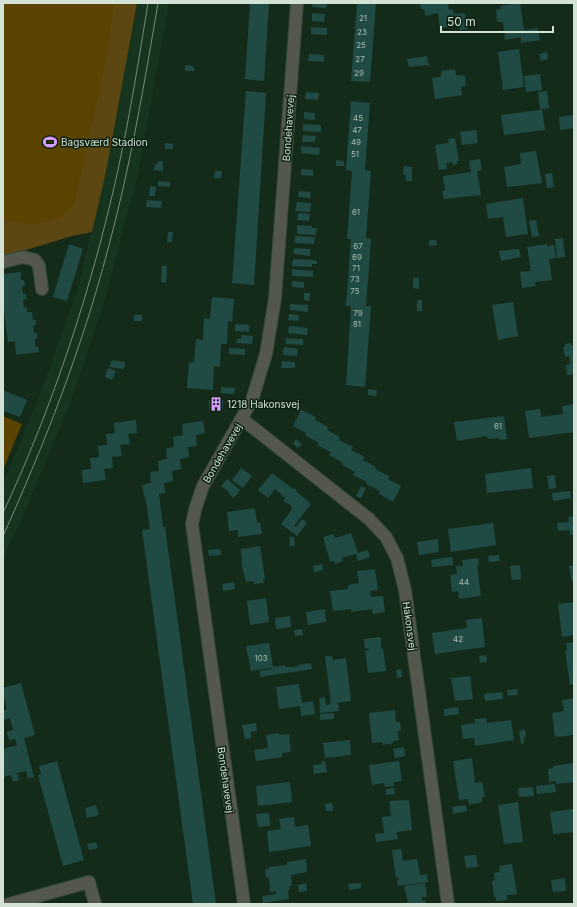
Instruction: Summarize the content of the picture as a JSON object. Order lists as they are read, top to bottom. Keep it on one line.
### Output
{"streets":{"street":["Bondehavevej","Hakonsvej"]},"crossings":[["Bondehavevej","Hakonsvej"]],"places":{"sports":["Bagsværd Stadion"],"building":["1218 Hakonsvej"]},"house_numbers":["21","23","25","27","29","45","47","49","51","61","67","69","71","73","75","79","81","61","44","42","103"],"scale_bar":"50 m"}
